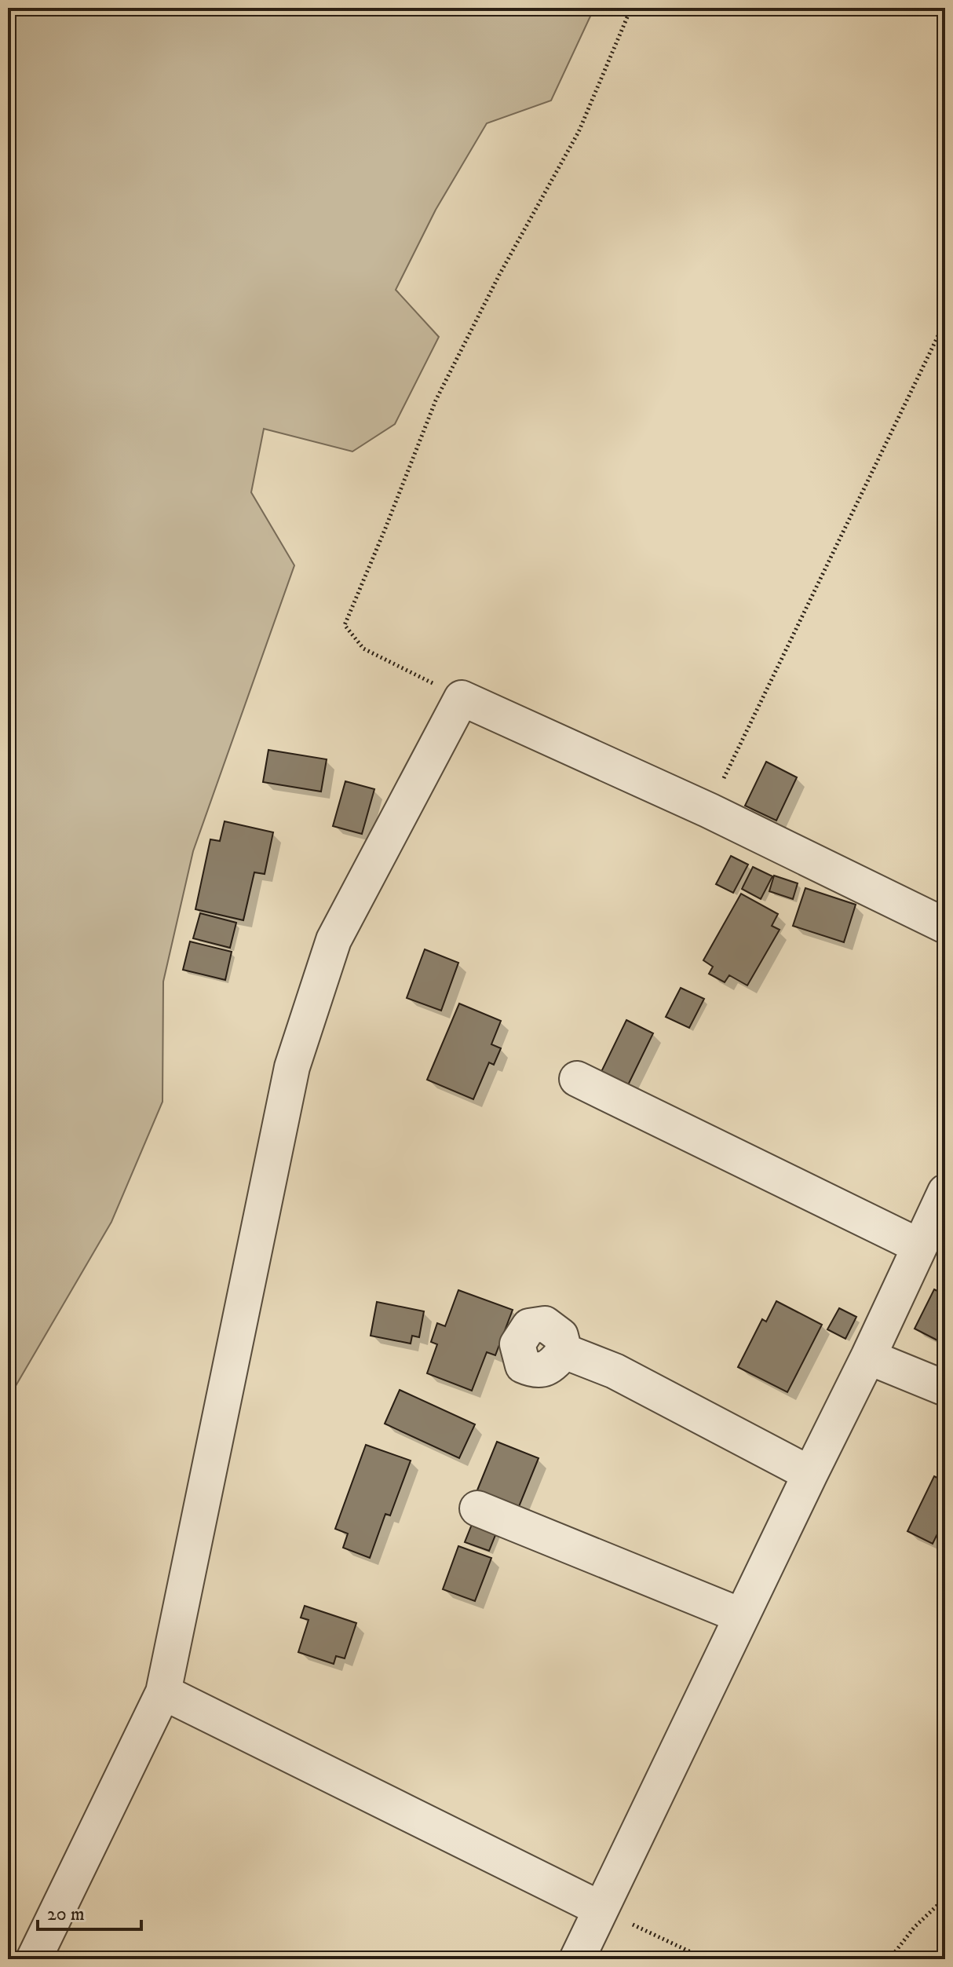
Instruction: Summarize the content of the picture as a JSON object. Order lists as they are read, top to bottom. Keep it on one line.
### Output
{"scale_bar":"20 m"}
